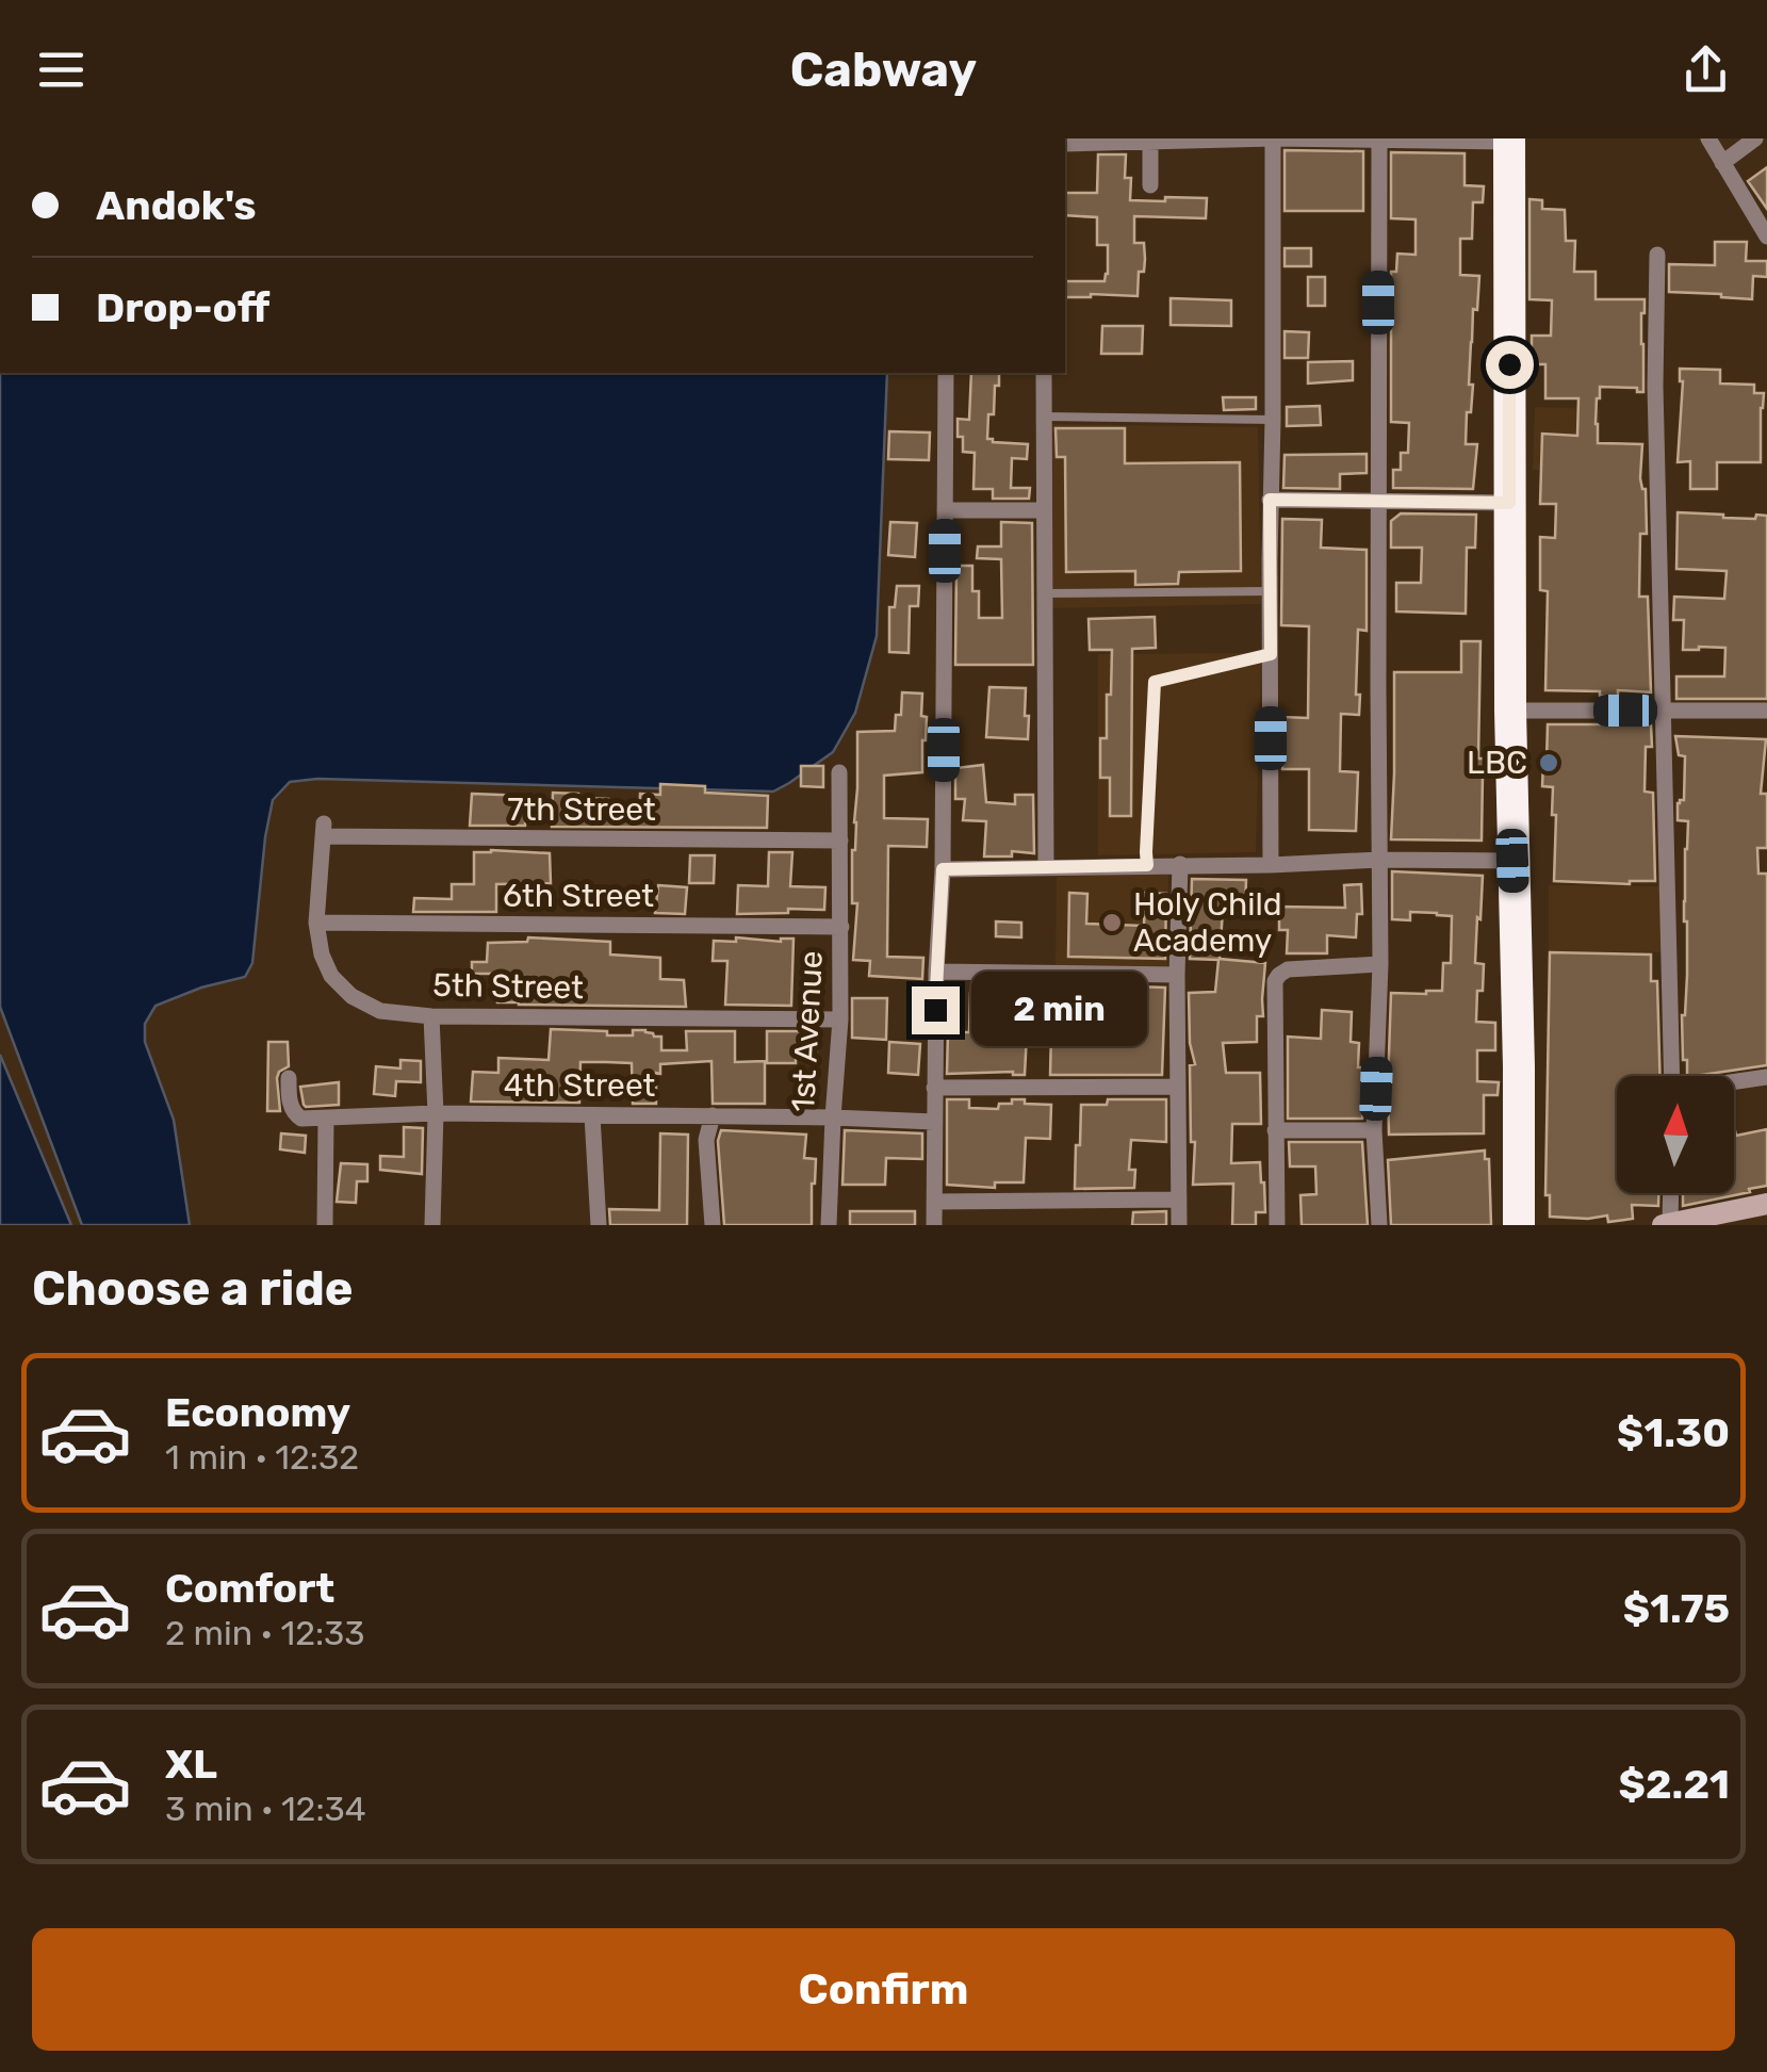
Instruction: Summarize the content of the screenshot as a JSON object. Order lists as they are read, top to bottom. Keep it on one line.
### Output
{"streets":{"street":["7th Street","6th Street","5th Street","1st Avenue","4th Street"]},"crossings":[["7th Street","5th Street"],["7th Street","1st Avenue"],["6th Street","5th Street"],["6th Street","1st Avenue"],["5th Street","1st Avenue"],["1st Avenue","4th Street"]],"places":["LBC","Holy Child Academy"],"north":"top","page":{"header":"Cabway","banner":["Andok's","Drop-off"],"bubble":"2 min","heading":"Choose a ride","list":[{"name":"Economy","note":"1 min · 12:32","value":"$1.30"},{"name":"Comfort","note":"2 min · 12:33","value":"$1.75"},{"name":"XL","note":"3 min · 12:34","value":"$2.21"}],"buttons":"Confirm"}}
